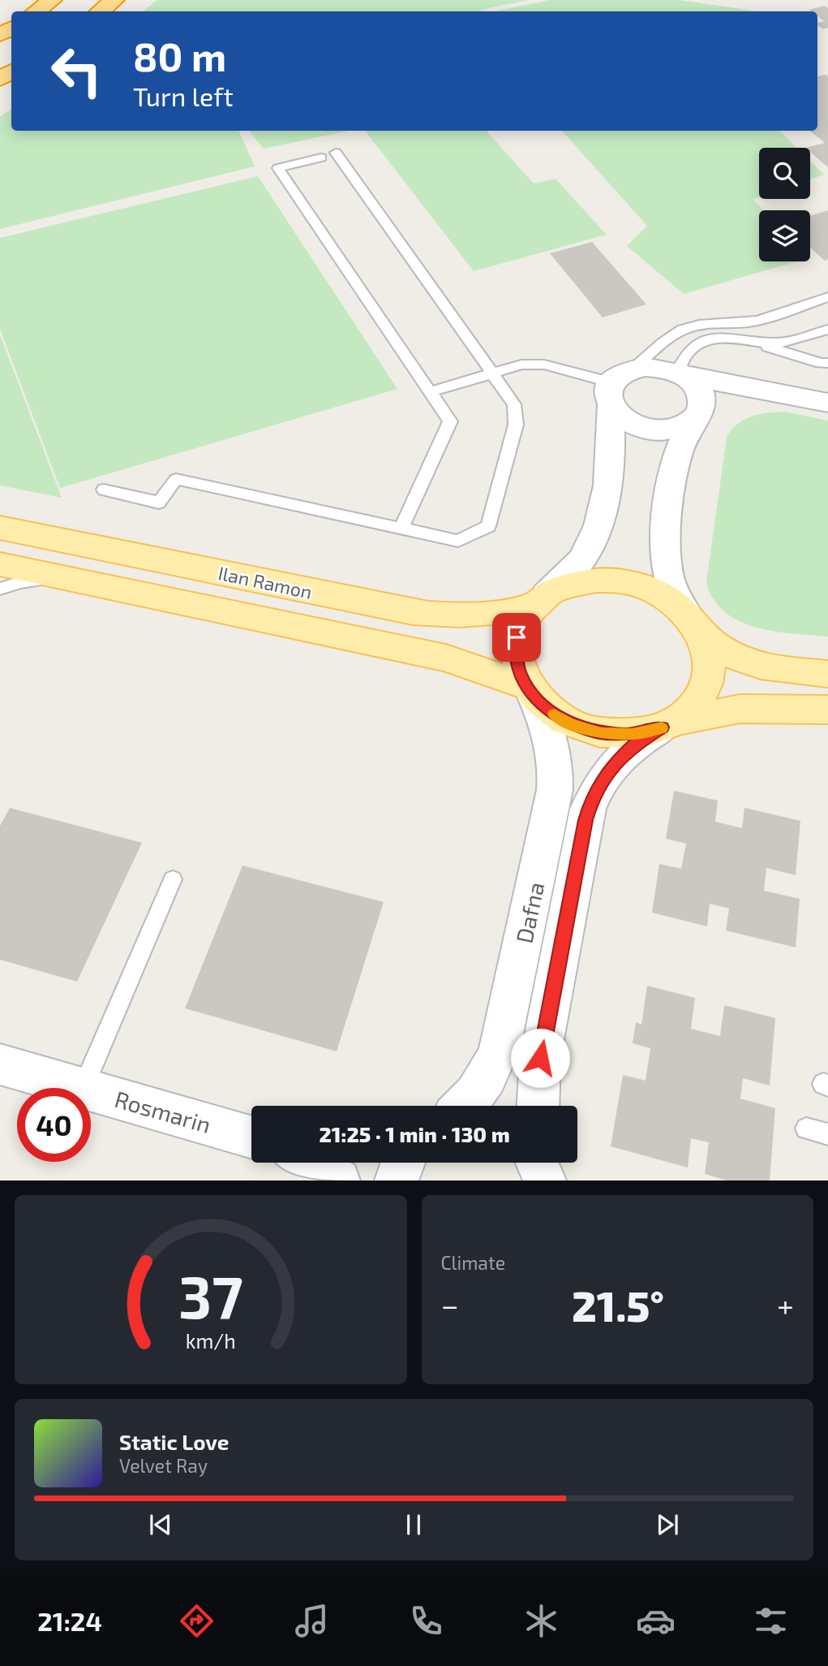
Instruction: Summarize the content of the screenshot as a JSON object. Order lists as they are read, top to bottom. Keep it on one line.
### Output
{"streets":{"main road":["Ilan Ramon"],"street":["Dafna","Rosmarin"]},"crossings":[["Ilan Ramon","Dafna"]],"page":{"turn":["80 m","Turn left"],"limit":"40","trip":"21:25 · 1 min · 130 m","tile":"Climate","heat":["−","21.5°","+"],"song":["Static Love","Velvet Ray"],"tabs":"21:24","gauge":["37","km/h"]}}
